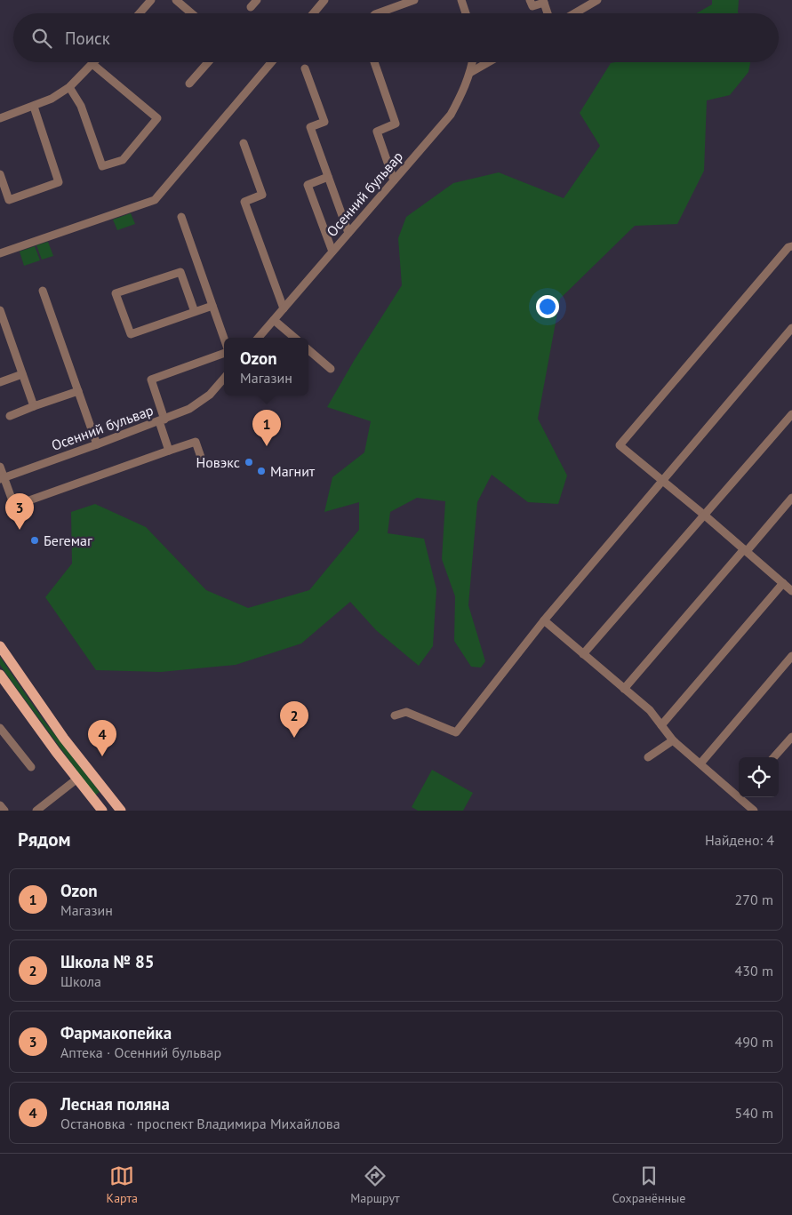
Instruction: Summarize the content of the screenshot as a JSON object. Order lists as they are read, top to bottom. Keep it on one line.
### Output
{"streets":{"street":["Осенний бульвар"]},"places":["Новэкс","Магнит","Бегемаг"],"page":{"search":"Поиск","popup":["Ozon","Магазин"],"pins":["1","3","2","4"],"heading":["Рядом","Найдено: 4"],"list":[{"mark":"1","name":"Ozon","note":"Магазин","value":"270 m"},{"mark":"2","name":"Школа № 85","note":"Школа","value":"430 m"},{"mark":"3","name":"Фармакопейка","note":"Аптека · Осенний бульвар","value":"490 m"},{"mark":"4","name":"Лесная поляна","note":"Остановка · проспект Владимира Михайлова","value":"540 m"}],"nav":["Карта","Маршрут","Сохранённые"]}}
